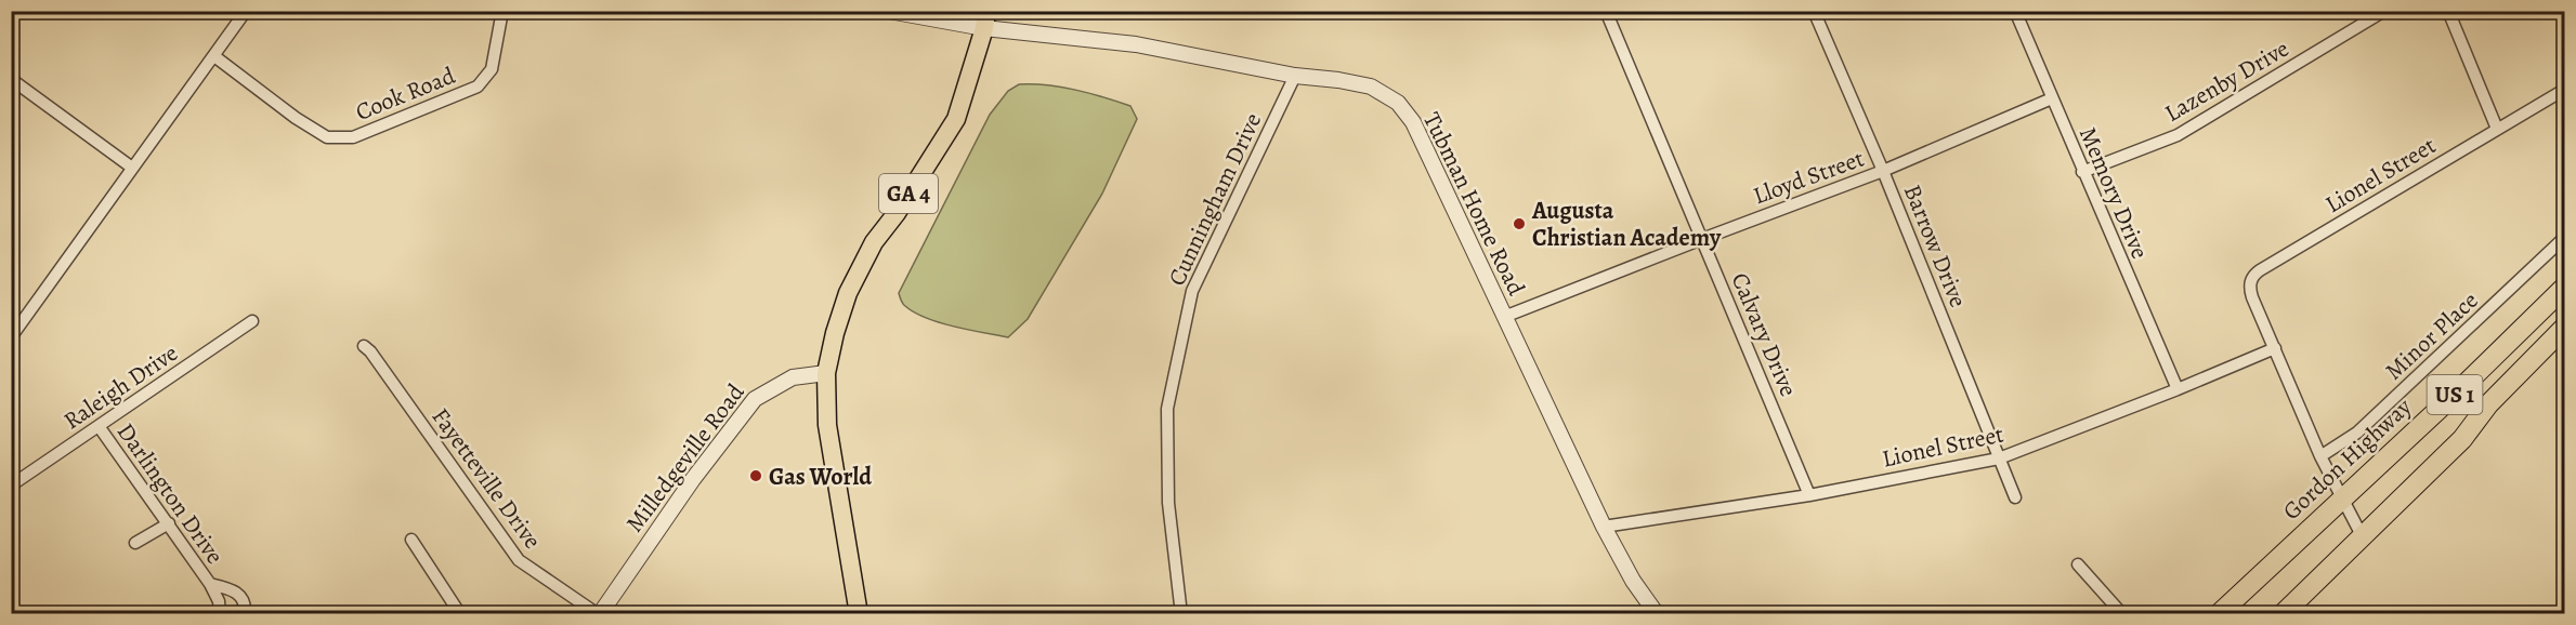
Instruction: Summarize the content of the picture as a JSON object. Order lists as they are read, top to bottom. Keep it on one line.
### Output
{"streets":{"highway":["US 1","Gordon Highway"],"main road":["GA 4"],"street":["Lazenby Drive","Cook Road","Lionel Street","Lloyd Street","Memory Drive","Cunningham Drive","Tubman Home Road","Barrow Drive","Calvary Drive","Minor Place","Raleigh Drive","Milledgeville Road","Fayetteville Drive","Darlington Drive"]},"crossings":[["Lazenby Drive","Memory Drive"],["Lionel Street","Memory Drive"],["Lionel Street","Tubman Home Road"],["Lionel Street","Barrow Drive"],["Lionel Street","Calvary Drive"],["Lionel Street","Minor Place"],["Lionel Street","US 1"],["Lionel Street","Gordon Highway"],["Lloyd Street","Memory Drive"],["Lloyd Street","Tubman Home Road"],["Lloyd Street","Barrow Drive"],["Lloyd Street","Calvary Drive"],["GA 4","Tubman Home Road"],["GA 4","Milledgeville Road"],["Cunningham Drive","Tubman Home Road"],["Raleigh Drive","Darlington Drive"],["Milledgeville Road","Fayetteville Drive"]],"places":["Augusta Christian Academy","Gas World"]}
